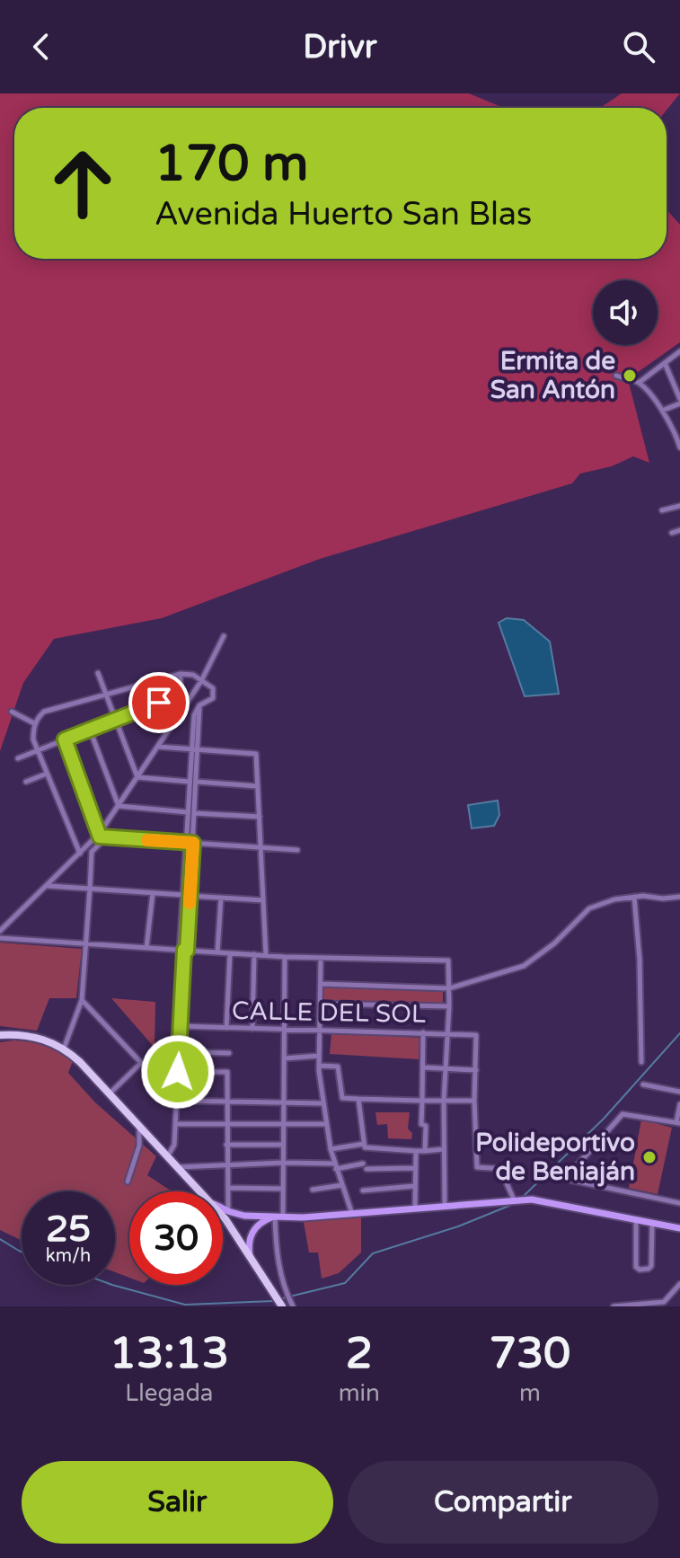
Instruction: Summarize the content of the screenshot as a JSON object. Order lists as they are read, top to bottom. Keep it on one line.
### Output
{"streets":{"street":["CALLE DEL SOL"]},"places":["Ermita de San Antón","Polideportivo de Beniaján"],"page":{"header":"Drivr","turn":["170 m","Avenida Huerto San Blas"],"speed":"25 km/h","limit":"30","eta":["13:13","Llegada","2","min","730","m"],"buttons":["Salir","Compartir"]}}
